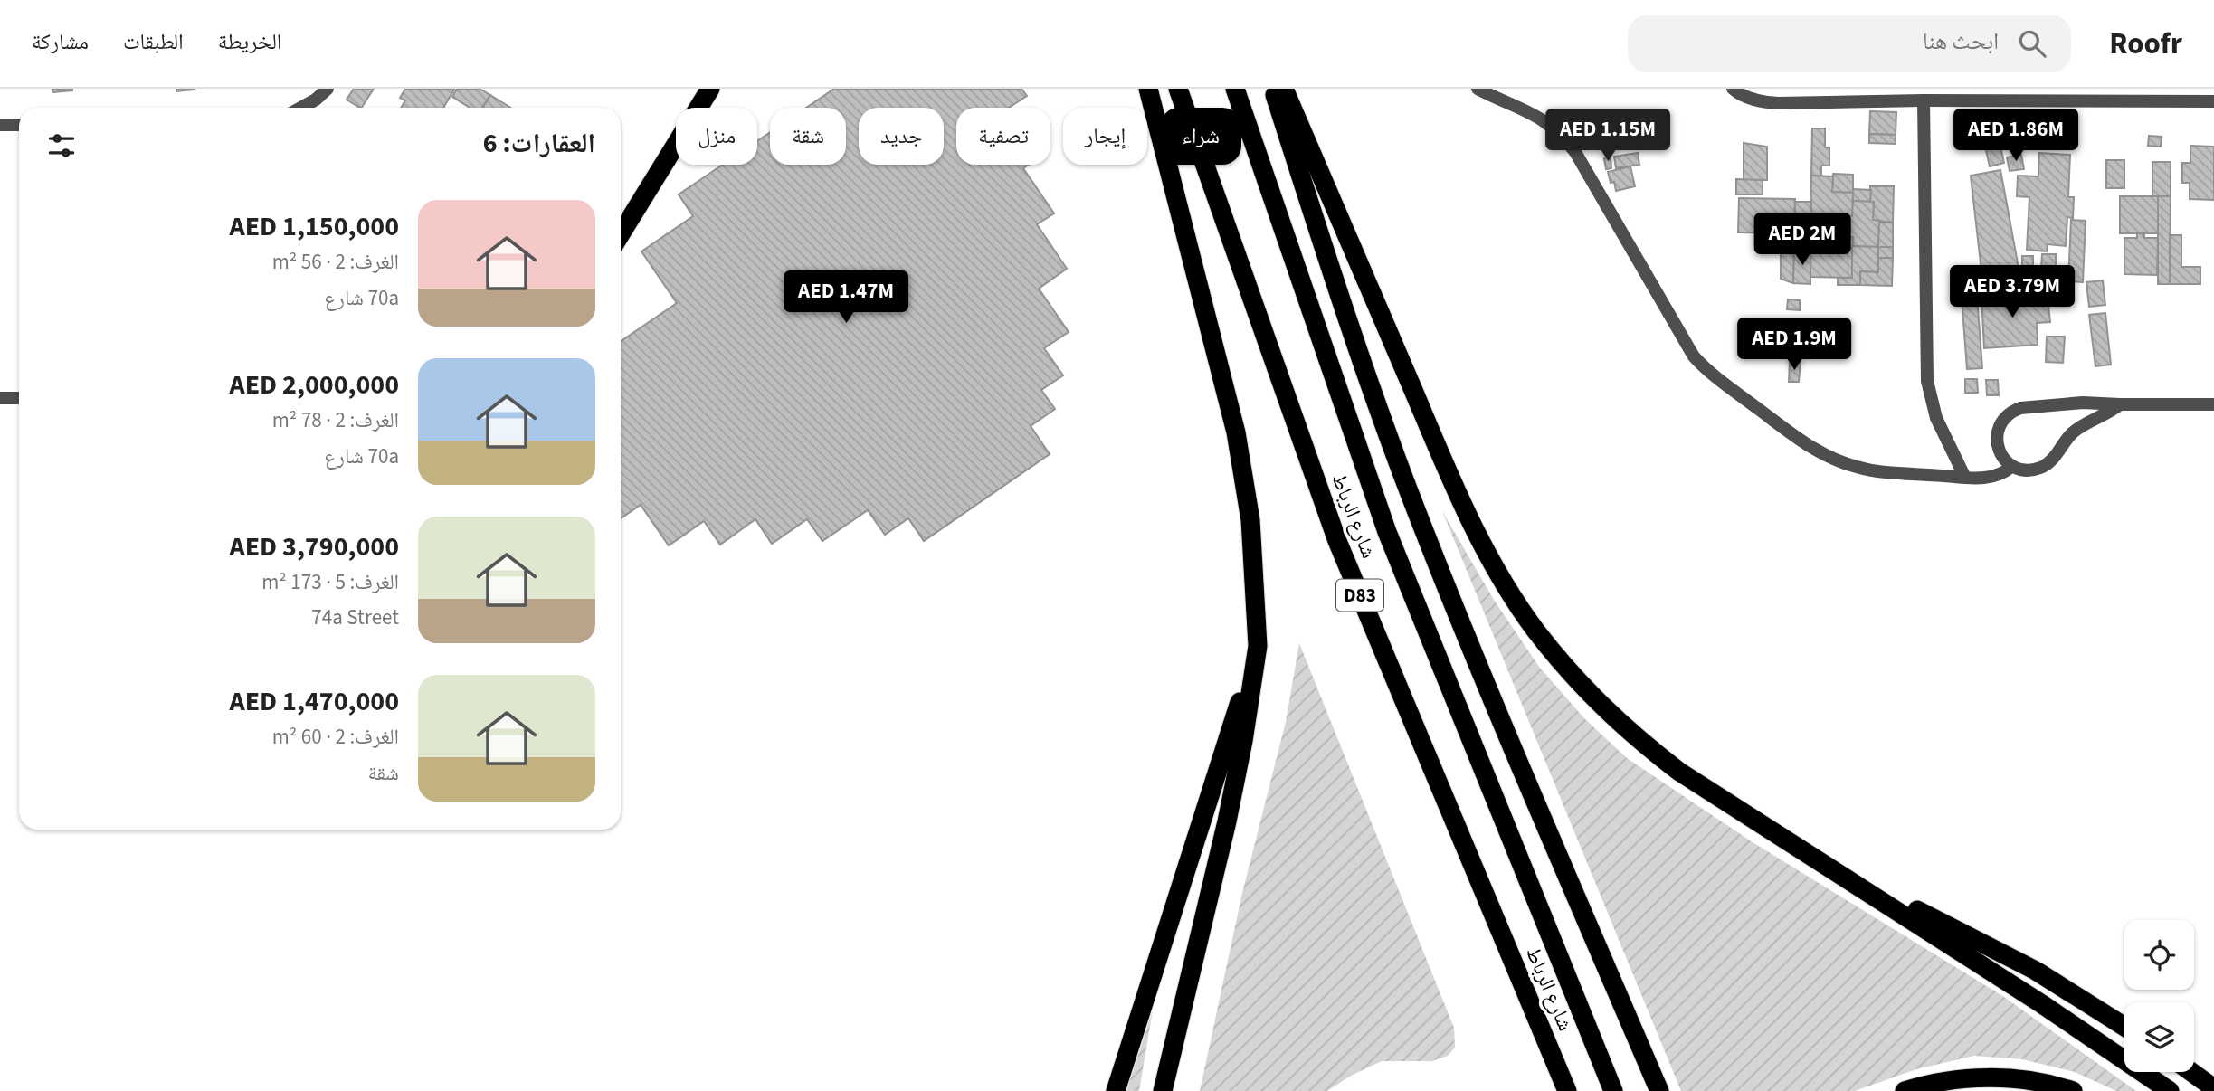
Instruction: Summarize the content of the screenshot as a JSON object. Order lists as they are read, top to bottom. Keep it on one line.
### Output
{"streets":{"highway":["شارع الرباط","D83"]},"page":{"header":"Roofr","search":"ابحث هنا","nav":["الخريطة","الطبقات","مشاركة"],"chip":["شراء","إيجار","تصفية","جديد","شقة","منزل"],"heading":"العقارات: 6","price":["AED 1.15M","AED 1.86M","AED 2M","AED 3.79M","AED 1.47M","AED 1.9M"],"list":[{"name":"AED 1,150,000","note":"الغرف: 2 · 56 m² · 70a شارع"},{"name":"AED 2,000,000","note":"الغرف: 2 · 78 m² · 70a شارع"},{"name":"AED 3,790,000","note":"الغرف: 5 · 173 m² · 74a Street"},{"name":"AED 1,470,000","note":"الغرف: 2 · 60 m² · شقة"}]}}
